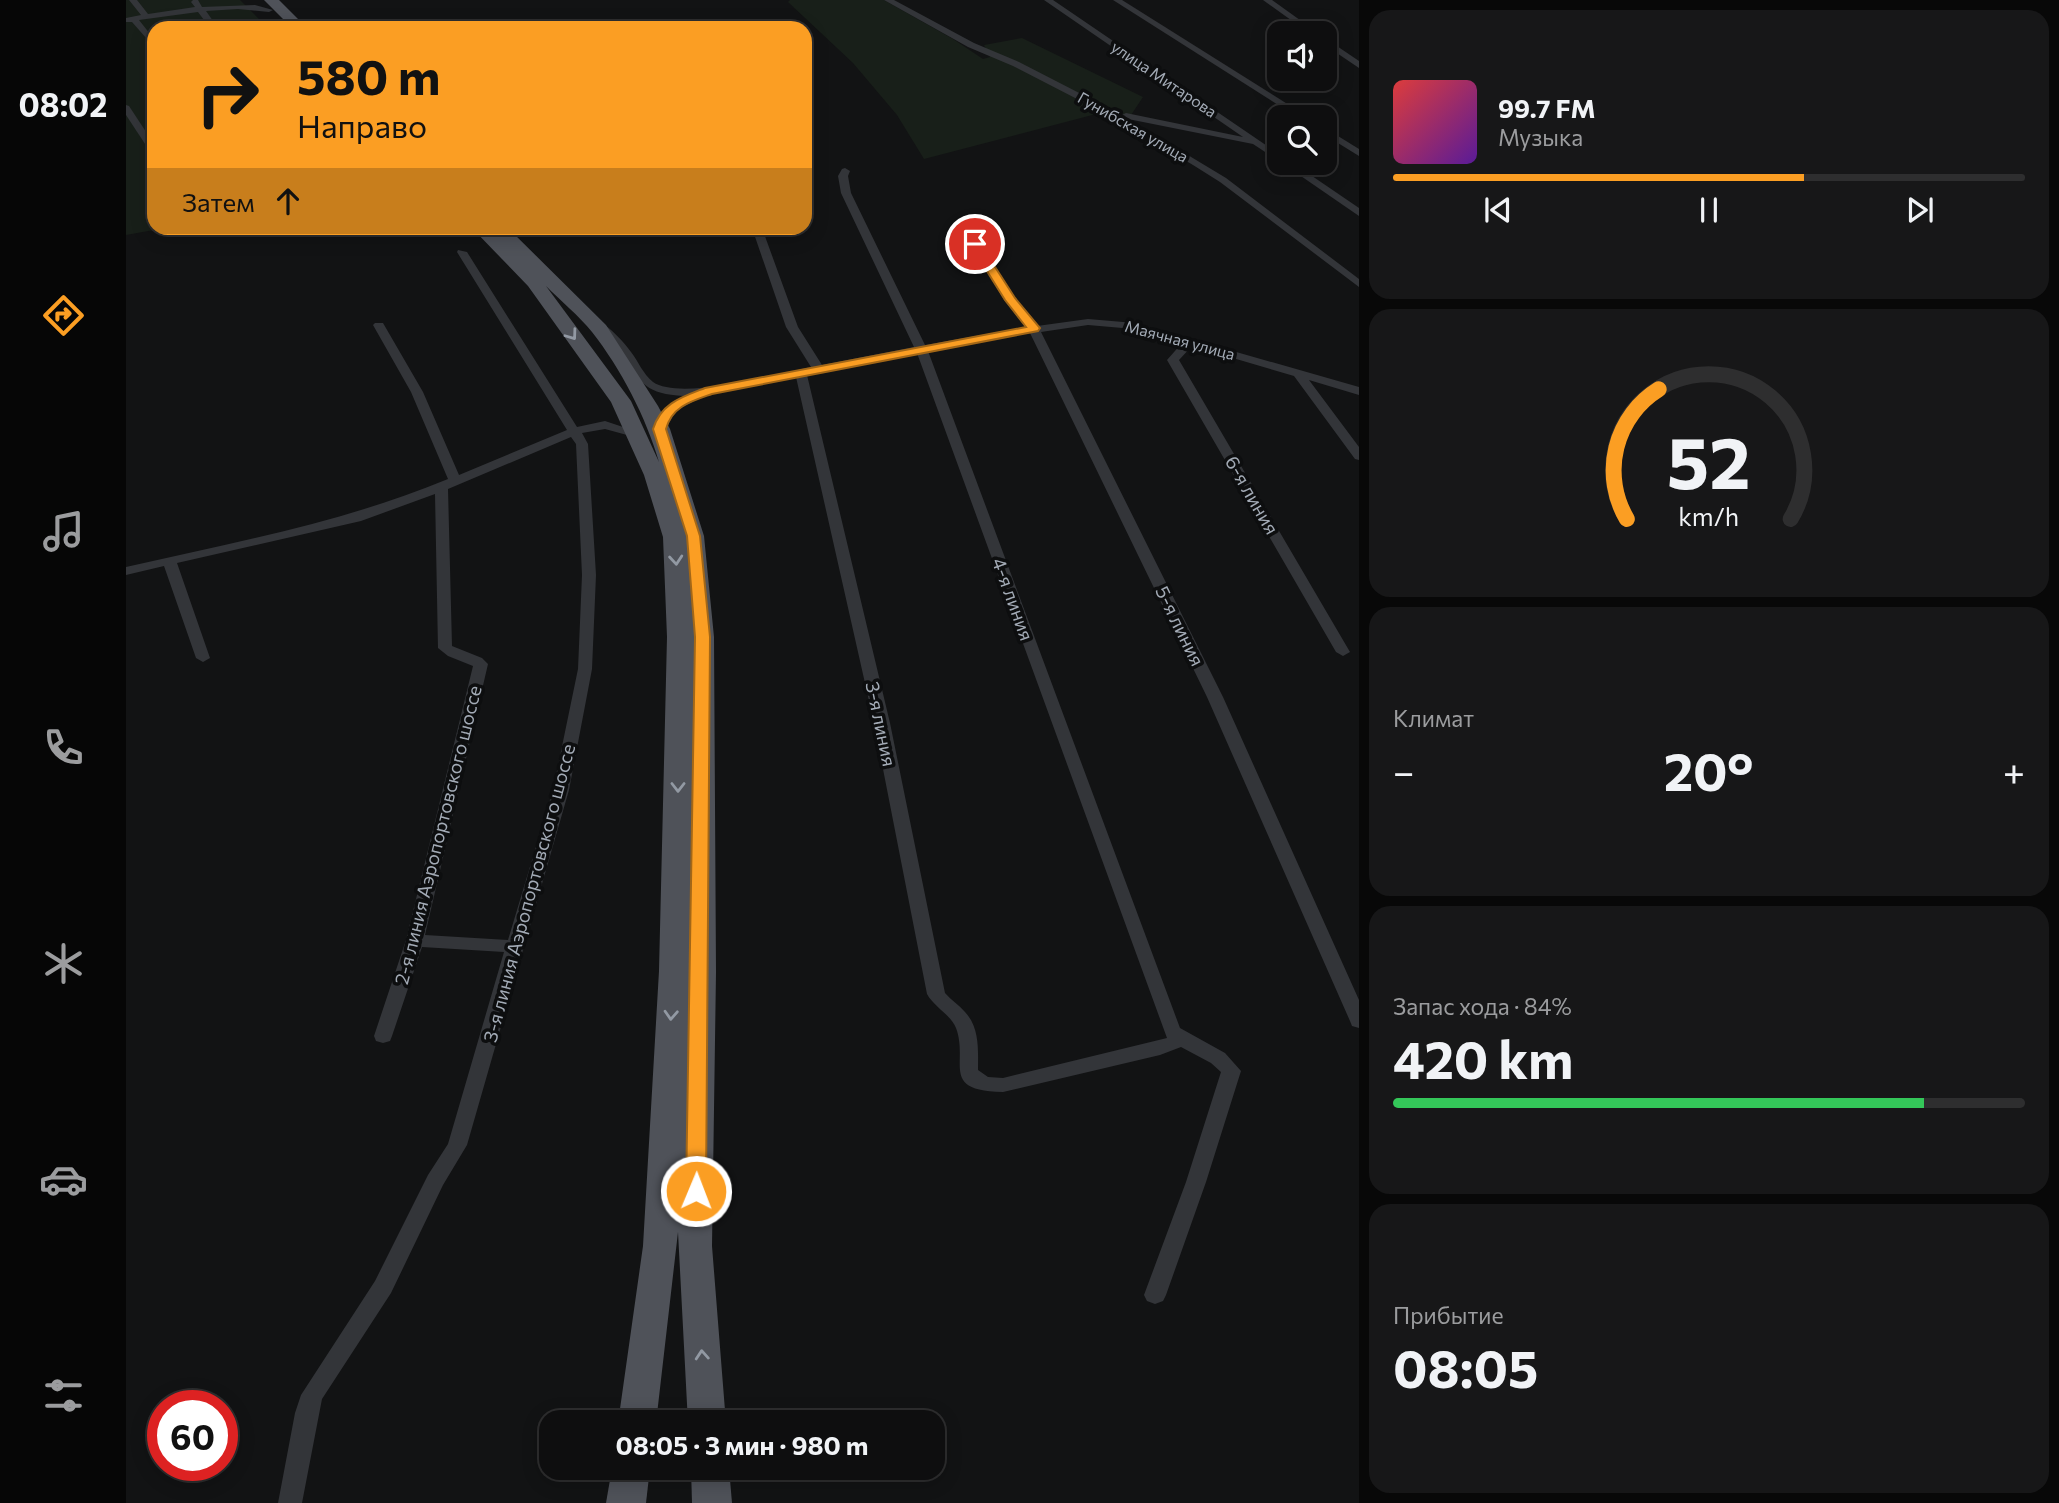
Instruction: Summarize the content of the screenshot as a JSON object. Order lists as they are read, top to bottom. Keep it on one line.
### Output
{"streets":{"street":["улица Митарова","Гунибская улица","Маячная улица","6-я линия","4-я линия","5-я линия","3-я линия","2-я линия Аэропортовского шоссе","3-я линия Аэропортовского шоссе"]},"crossings":[["Маячная улица","6-я линия"],["Маячная улица","4-я линия"],["Маячная улица","5-я линия"],["Маячная улица","3-я линия"],["4-я линия","3-я линия"]],"page":{"tabs":"08:02","turn":["580 m","Направо"],"song":["99.7 FM","Музыка"],"then":"Затем","tile":["Климат",["Запас хода · 84%","420 km"],["Прибытие","08:05"]],"heat":["−","20°","+"],"limit":"60","trip":"08:05 · 3 мин · 980 m","gauge":["52","km/h"]}}
